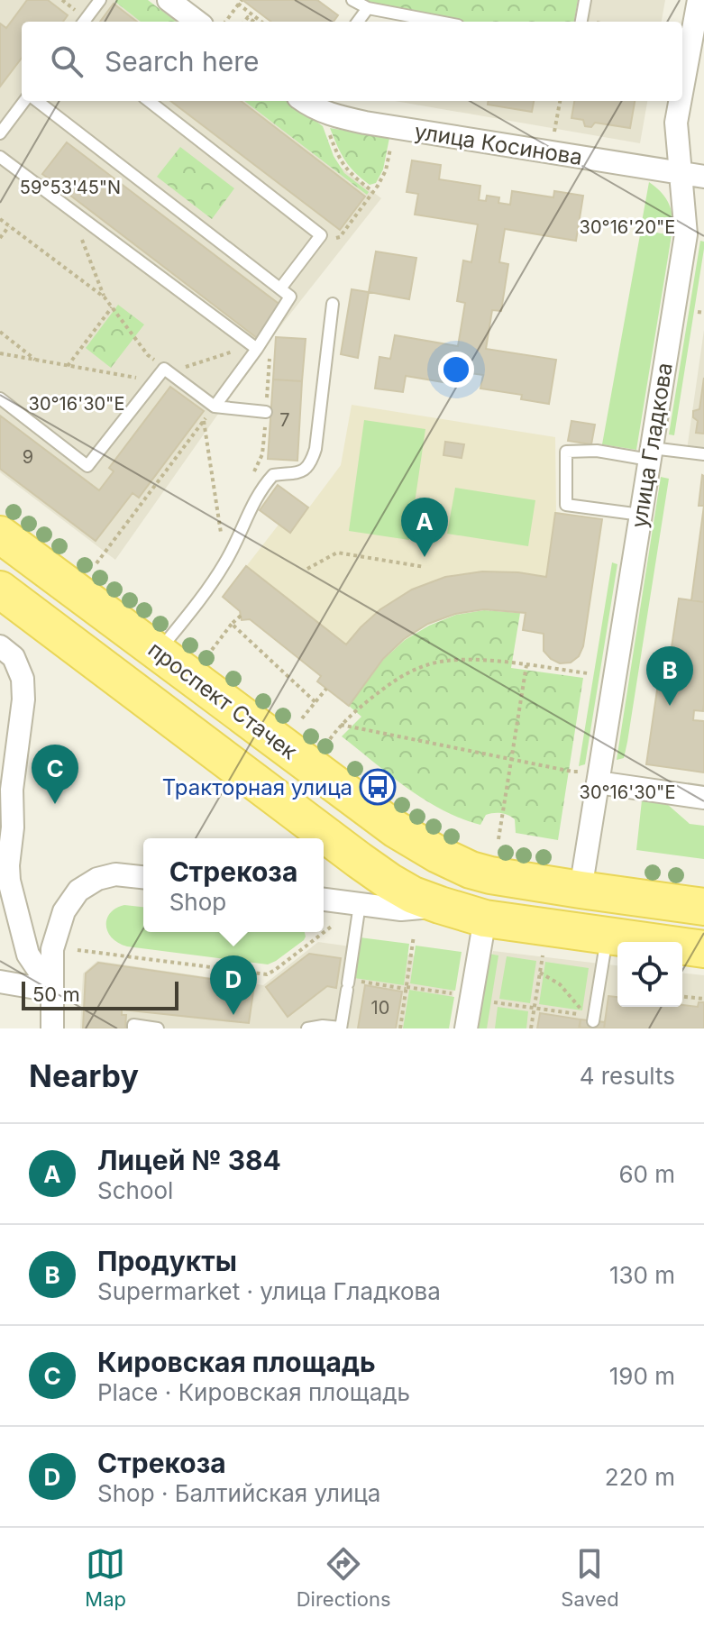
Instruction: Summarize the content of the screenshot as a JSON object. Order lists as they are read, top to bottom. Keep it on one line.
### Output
{"streets":{"main road":["проспект Стачек"],"street":["улица Косинова","улица Гладкова"]},"crossings":[["улица Косинова","улица Гладкова"],["улица Гладкова","проспект Стачек"]],"places":{"bus stop":["Тракторная улица"]},"house_numbers":["7","9","10"],"scale_bar":"50 m","page":{"search":"Search here","pins":["A","B","C","D"],"popup":["Стрекоза","Shop"],"scale":"50 m","heading":["Nearby","4 results"],"list":[{"mark":"A","name":"Лицей № 384","note":"School","value":"60 m"},{"mark":"B","name":"Продукты","note":"Supermarket · улица Гладкова","value":"130 m"},{"mark":"C","name":"Кировская площадь","note":"Place · Кировская площадь","value":"190 m"},{"mark":"D","name":"Стрекоза","note":"Shop · Балтийская улица","value":"220 m"}],"nav":["Map","Directions","Saved"]},"coordinates":["59°53'45\"N","30°16'20\"E","30°16'30\"E"]}
